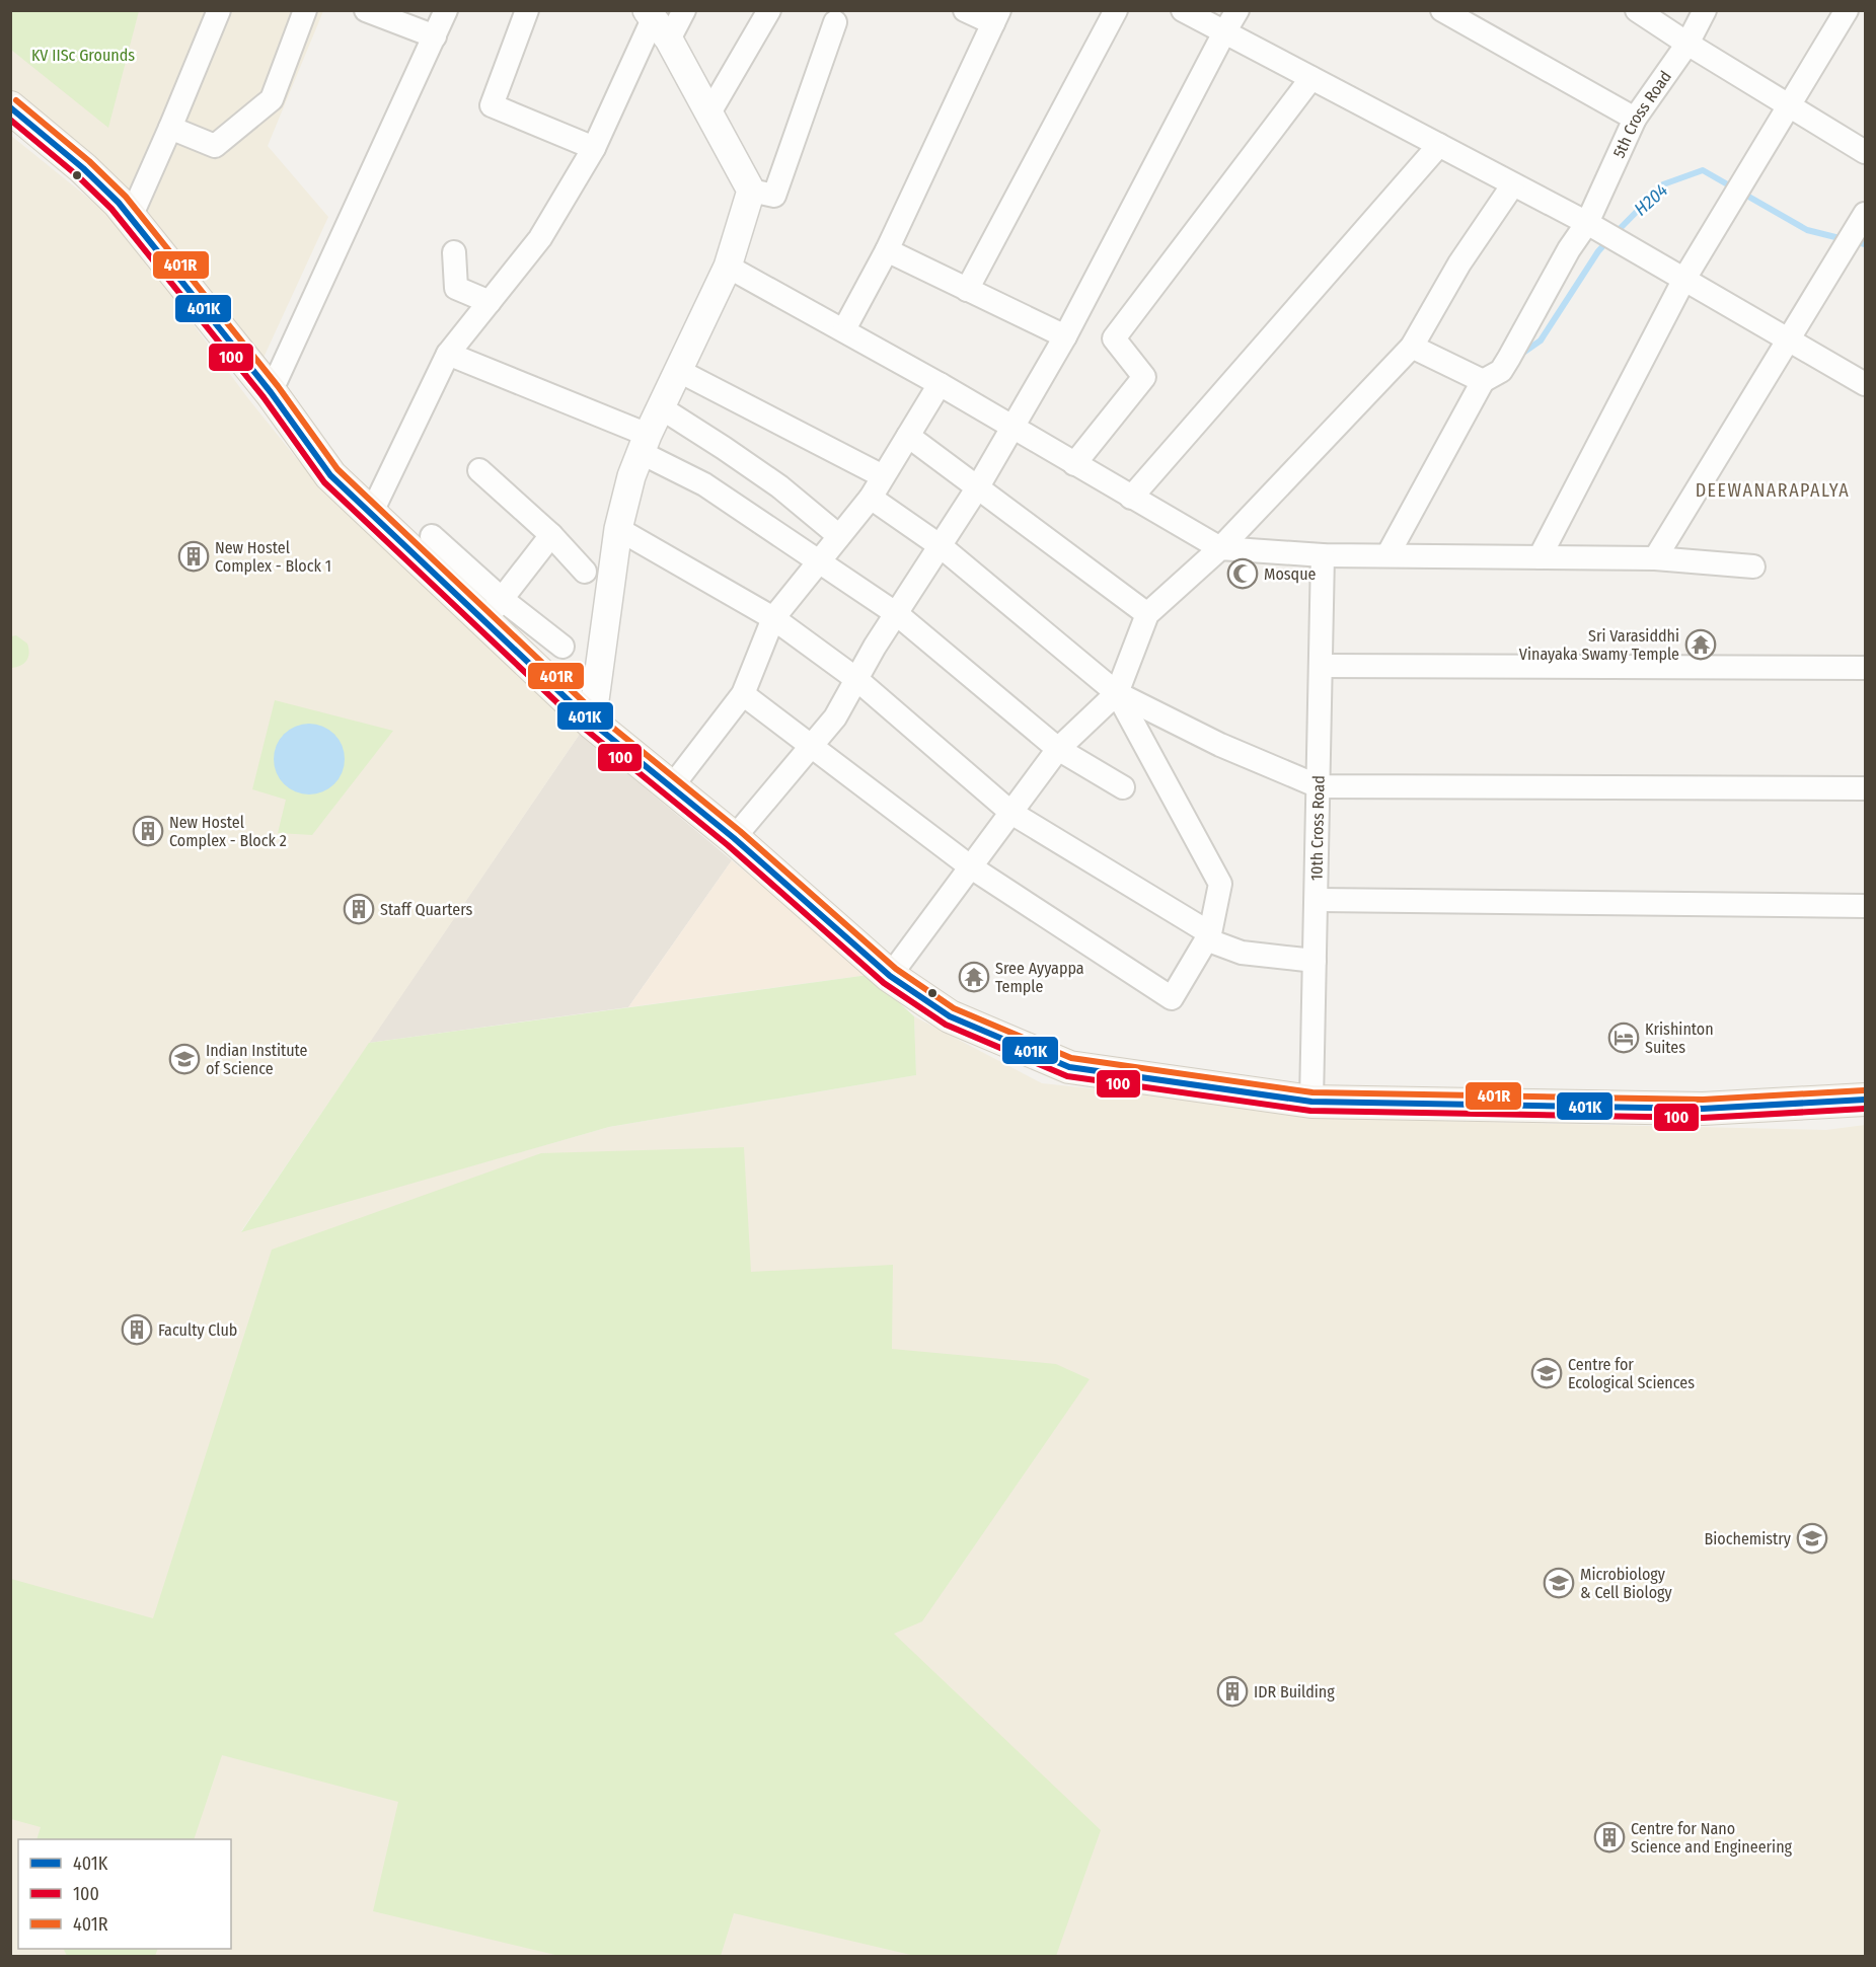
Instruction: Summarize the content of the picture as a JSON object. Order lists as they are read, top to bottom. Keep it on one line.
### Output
{"streets":{"street":["5th Cross Road","10th Cross Road"]},"districts":["DEEWANARAPALYA"],"water":["H204"],"parks":["KV IISc Grounds"],"places":{"building":["New Hostel Complex - Block 1","New Hostel Complex - Block 2","Staff Quarters","Faculty Club","IDR Building","Centre for Nano Science and Engineering"],"mosque":["Mosque"],"temple":["Sri Varasiddhi Vinayaka Swamy Temple","Sree Ayyappa Temple"],"hotel":["Krishinton Suites"],"school or university":["Indian Institute of Science","Centre for Ecological Sciences","Biochemistry","Microbiology & Cell Biology"]},"lines":["transit line 401R","transit line 401K","transit line 100"],"legend":["401K","100","401R"]}
